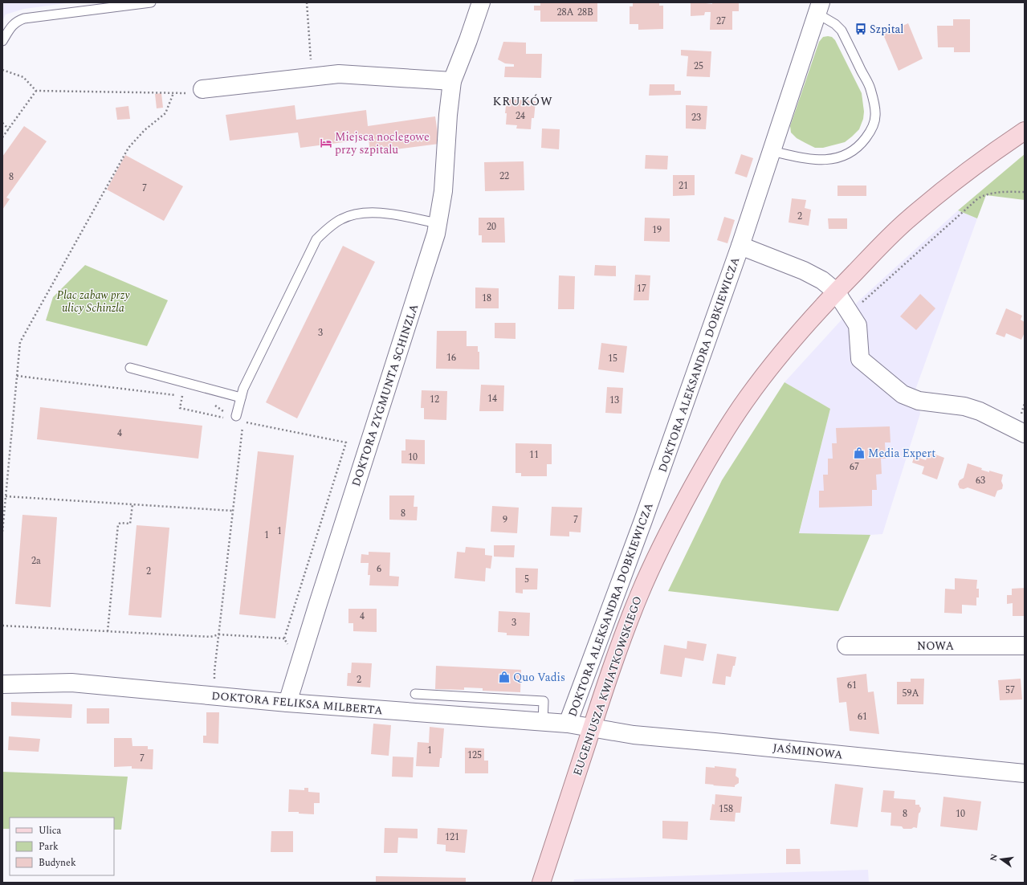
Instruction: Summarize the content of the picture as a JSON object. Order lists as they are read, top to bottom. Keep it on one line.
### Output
{"streets":{"main road":["EUGENIUSZA KWIATKOWSKIEGO"],"street":["DOKTORA ALEKSANDRA DOBKIEWICZA","DOKTORA ZYGMUNTA SCHINZLA","NOWA","DOKTORA FELIKSA MILBERTA","JAŚMINOWA"]},"crossings":[["DOKTORA ALEKSANDRA DOBKIEWICZA","DOKTORA FELIKSA MILBERTA"],["DOKTORA ZYGMUNTA SCHINZLA","DOKTORA FELIKSA MILBERTA"],["EUGENIUSZA KWIATKOWSKIEGO","DOKTORA FELIKSA MILBERTA"],["EUGENIUSZA KWIATKOWSKIEGO","JAŚMINOWA"],["DOKTORA FELIKSA MILBERTA","JAŚMINOWA"]],"districts":["KRUKÓW"],"parks":["Plac zabaw przy ulicy Schinzla"],"places":{"bus stop":["Szpital"],"hotel":["Miejsca noclegowe przy szpitalu"],"shop":["Media Expert","Quo Vadis"]},"house_numbers":["28A","28B","27","25","24","23","22","8","21","7","2","20","19","17","18","3","16","15","14","12","13","4","11","10","67","63","8","9","7","1","1","2a","6","2","5","4","3","2","61","57","59A","61","1","125","7","158","8","10","121"],"legend":["Ulica","Park","Budynek"],"north":"left"}
